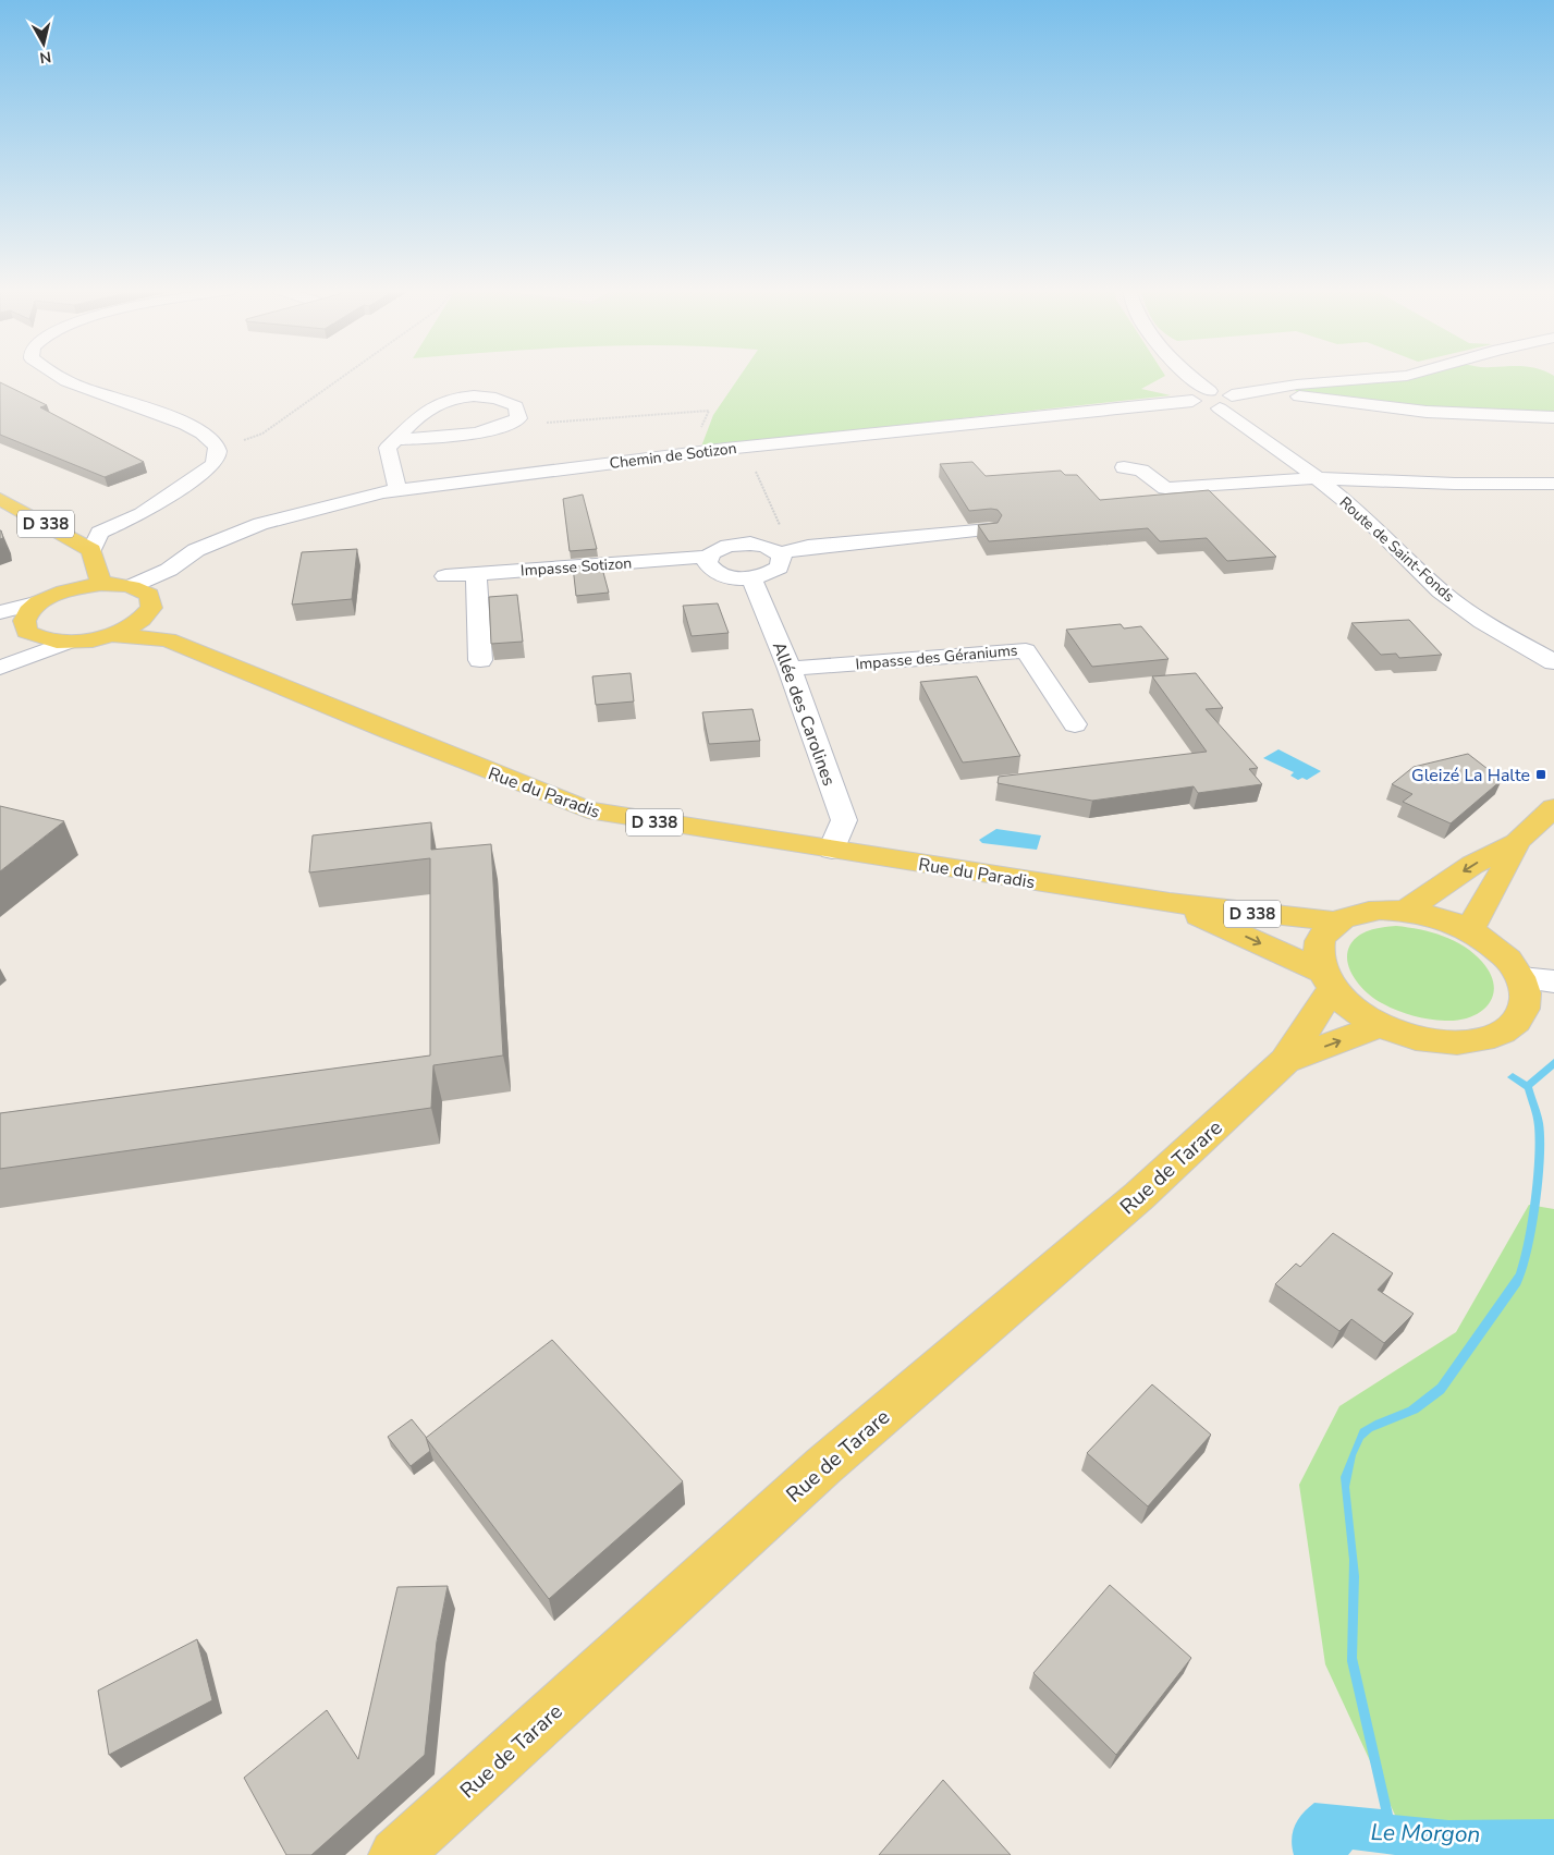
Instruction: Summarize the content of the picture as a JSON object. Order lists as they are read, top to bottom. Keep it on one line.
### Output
{"streets":{"main road":["D 338","Rue du Paradis","Rue de Tarare"],"street":["Chemin de Sotizon","Route de Saint-Fonds","Impasse Sotizon","Impasse des Géraniums","Allée des Carolines"]},"crossings":[["Chemin de Sotizon","Route de Saint-Fonds"],["Chemin de Sotizon","Rue du Paradis"],["Impasse des Géraniums","Allée des Carolines"],["Allée des Carolines","Rue du Paradis"],["Rue du Paradis","Rue de Tarare"]],"water":["Le Morgon"],"places":{"transit":["Gleizé La Halte"]},"north":"bottom"}
